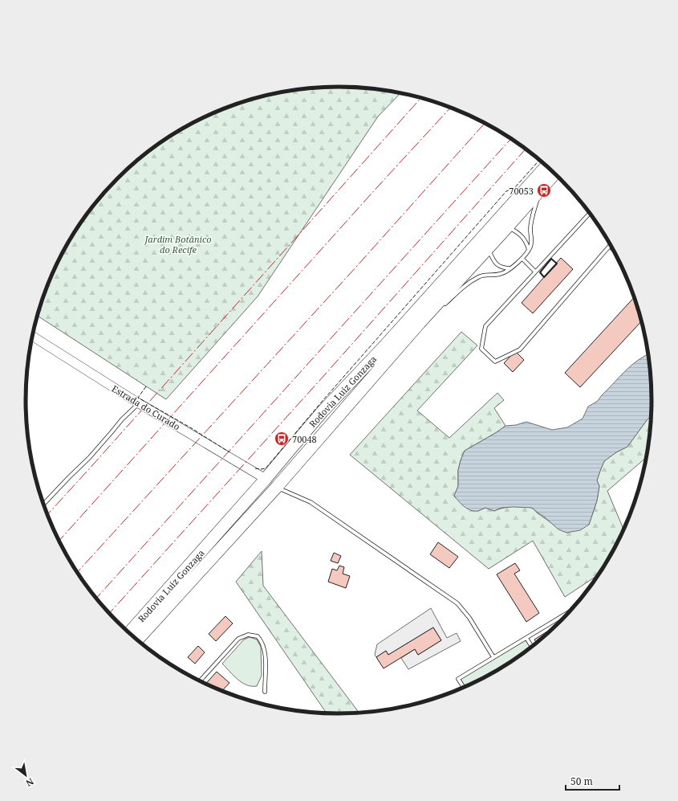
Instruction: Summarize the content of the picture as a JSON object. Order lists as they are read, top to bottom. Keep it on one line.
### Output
{"streets":{"highway":["Rodovia Luiz Gonzaga"],"main road":["Estrada do Curado"]},"crossings":[["Rodovia Luiz Gonzaga","Estrada do Curado"]],"parks":["Jardim Botânico do Recife"],"places":{"bus stop":["70053","70048"]},"scale_bar":"50 m","north":"bottom right"}
